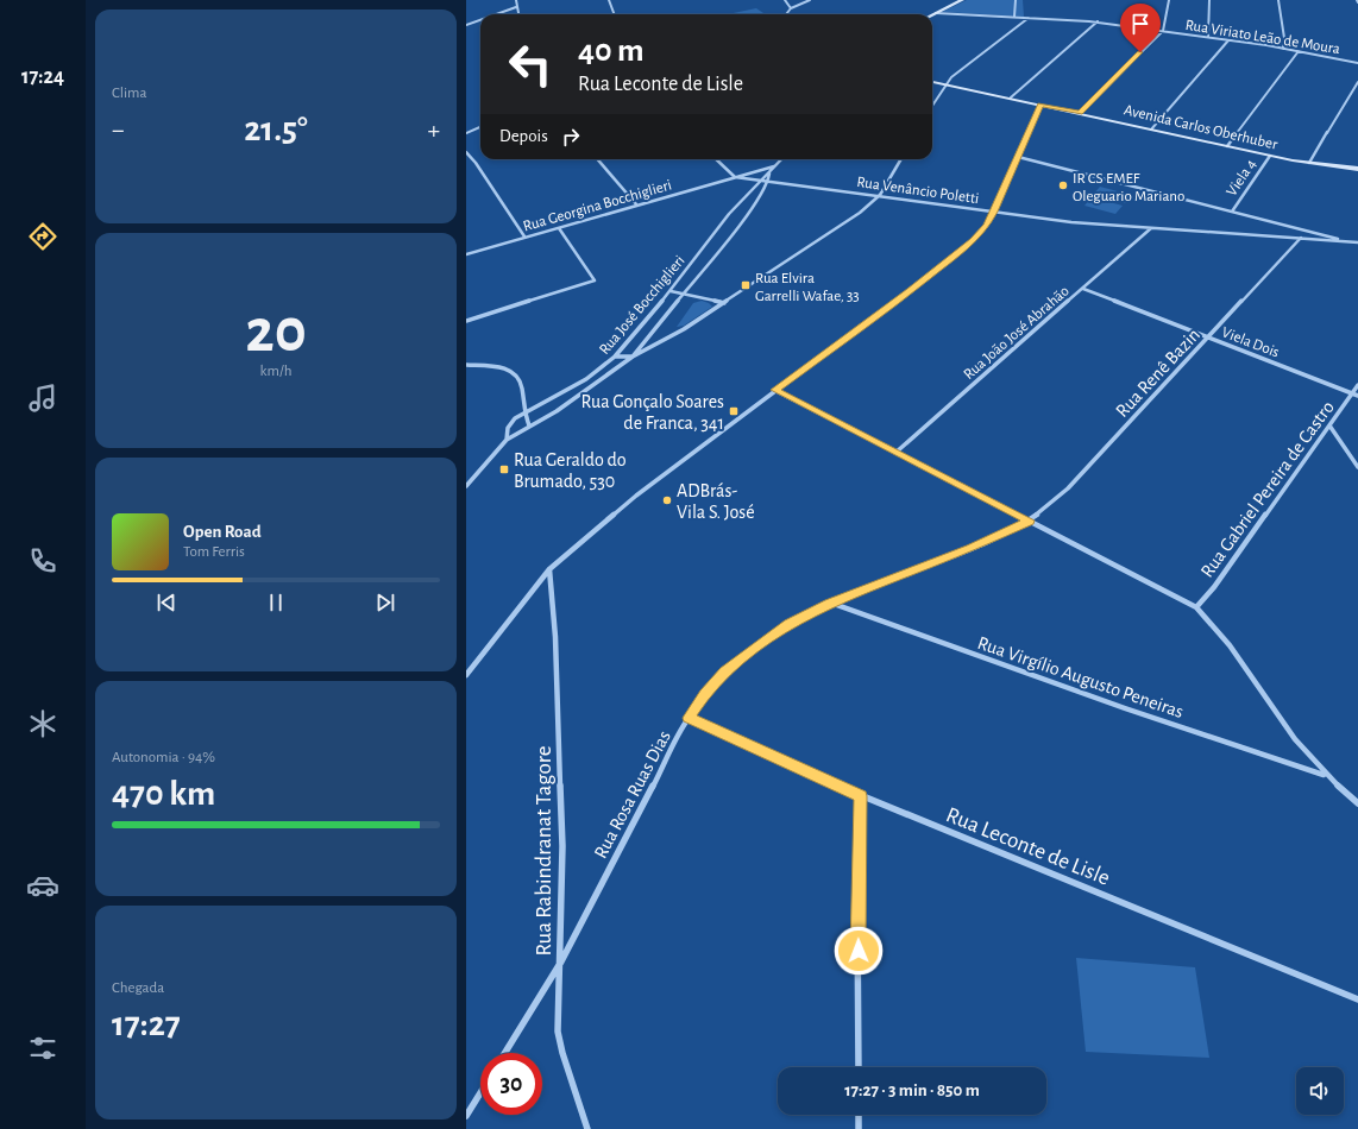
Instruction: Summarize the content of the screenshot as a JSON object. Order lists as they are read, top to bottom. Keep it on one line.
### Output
{"streets":{"street":["Rua Viriato Leão de Moura","Avenida Carlos Oberhuber","Viela 4","Rua Venâncio Poletti","Rua Georgina Bocchiglieri","Rua José Bocchiglieri","Rua João José Abrahão","Viela Dois","Rua Renê Bazin","Rua Gabriel Pereira de Castro","Rua Virgílio Augusto Peneiras","Rua Rosa Ruas Dias","Rua Leconte de Lisle","Rua Rabindranat Tagore"]},"crossings":[["Avenida Carlos Oberhuber","Viela 4"],["Rua Venâncio Poletti","Rua Georgina Bocchiglieri"],["Rua Venâncio Poletti","Rua José Bocchiglieri"],["Rua Venâncio Poletti","Rua João José Abrahão"],["Rua Venâncio Poletti","Rua Renê Bazin"],["Rua Georgina Bocchiglieri","Rua José Bocchiglieri"],["Rua João José Abrahão","Viela Dois"],["Viela Dois","Rua Renê Bazin"],["Viela Dois","Rua Gabriel Pereira de Castro"],["Rua Renê Bazin","Rua Rosa Ruas Dias"],["Rua Virgílio Augusto Peneiras","Rua Rosa Ruas Dias"],["Rua Rosa Ruas Dias","Rua Leconte de Lisle"],["Rua Rosa Ruas Dias","Rua Rabindranat Tagore"]],"places":{"other":["IR CS EMEF Oleguario Mariano","ADBrás- Vila S. José"],"transit":["Rua Elvira Garrelli Wafae, 33","Rua Gonçalo Soares de Franca, 341","Rua Geraldo do Brumado, 530"]},"page":{"tabs":"17:24","tile":["Clima",["20","km/h"],["Autonomia · 94%","470 km"],["Chegada","17:27"]],"turn":["40 m","Rua Leconte de Lisle"],"heat":["−","21.5°","+"],"then":"Depois","song":["Open Road","Tom Ferris"],"limit":"30","trip":"17:27 · 3 min · 850 m"}}
